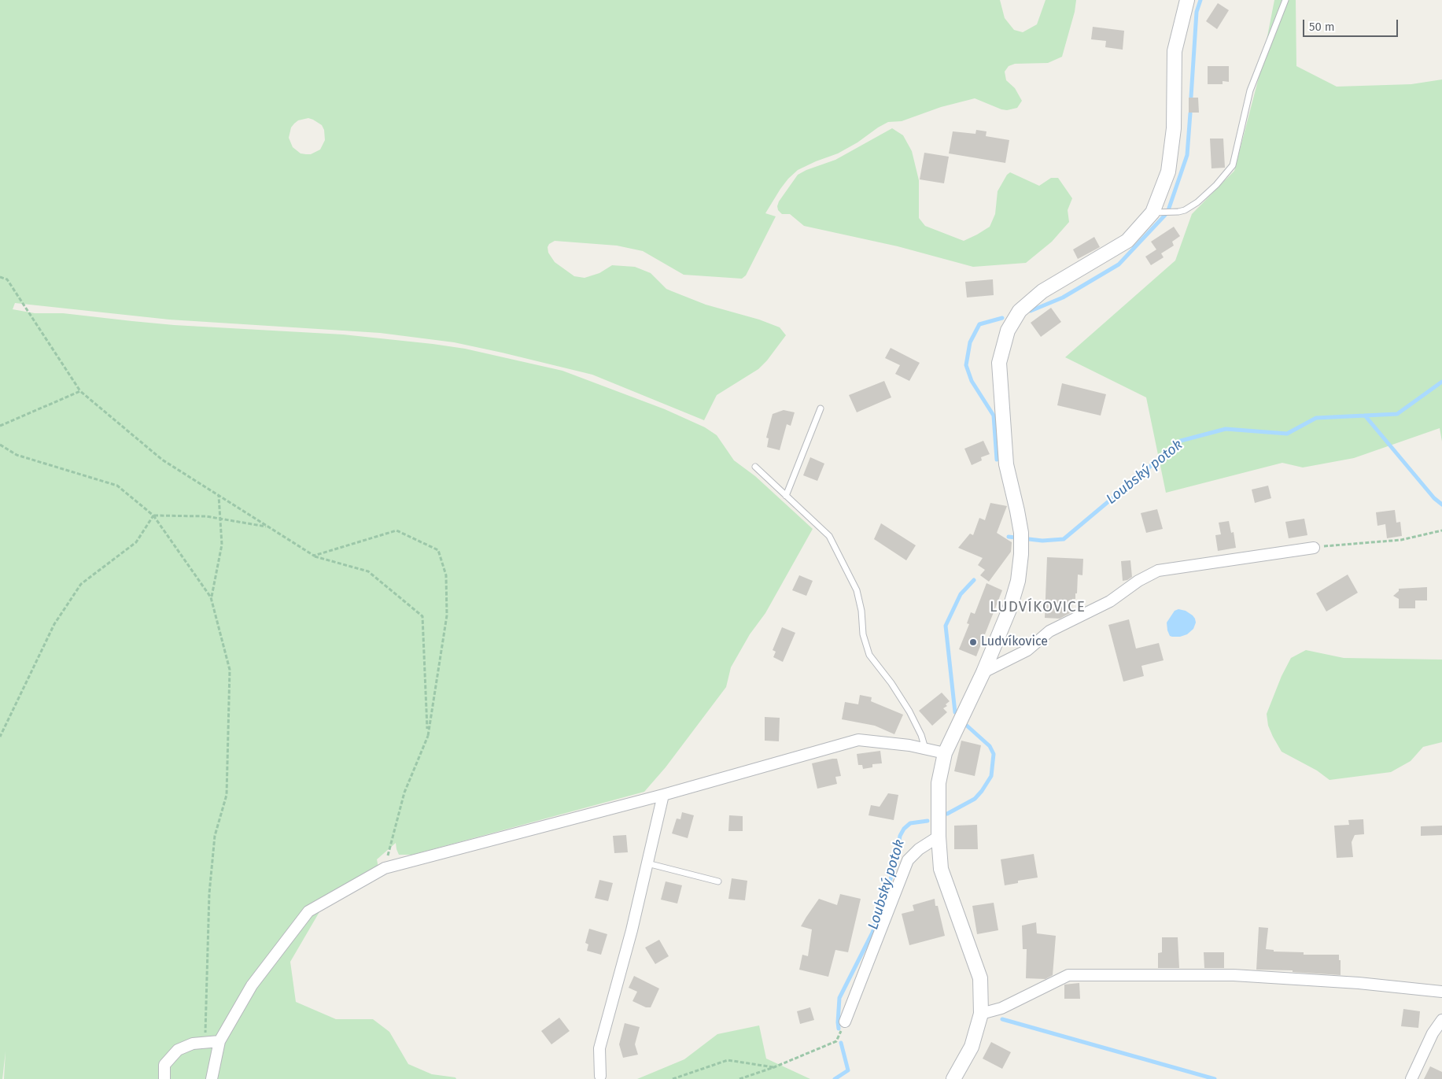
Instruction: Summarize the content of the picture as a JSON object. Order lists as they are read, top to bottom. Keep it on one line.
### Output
{"districts":["LUDVÍKOVICE"],"water":["Loubský potok"],"places":["Ludvíkovice"],"scale_bar":"50 m"}
